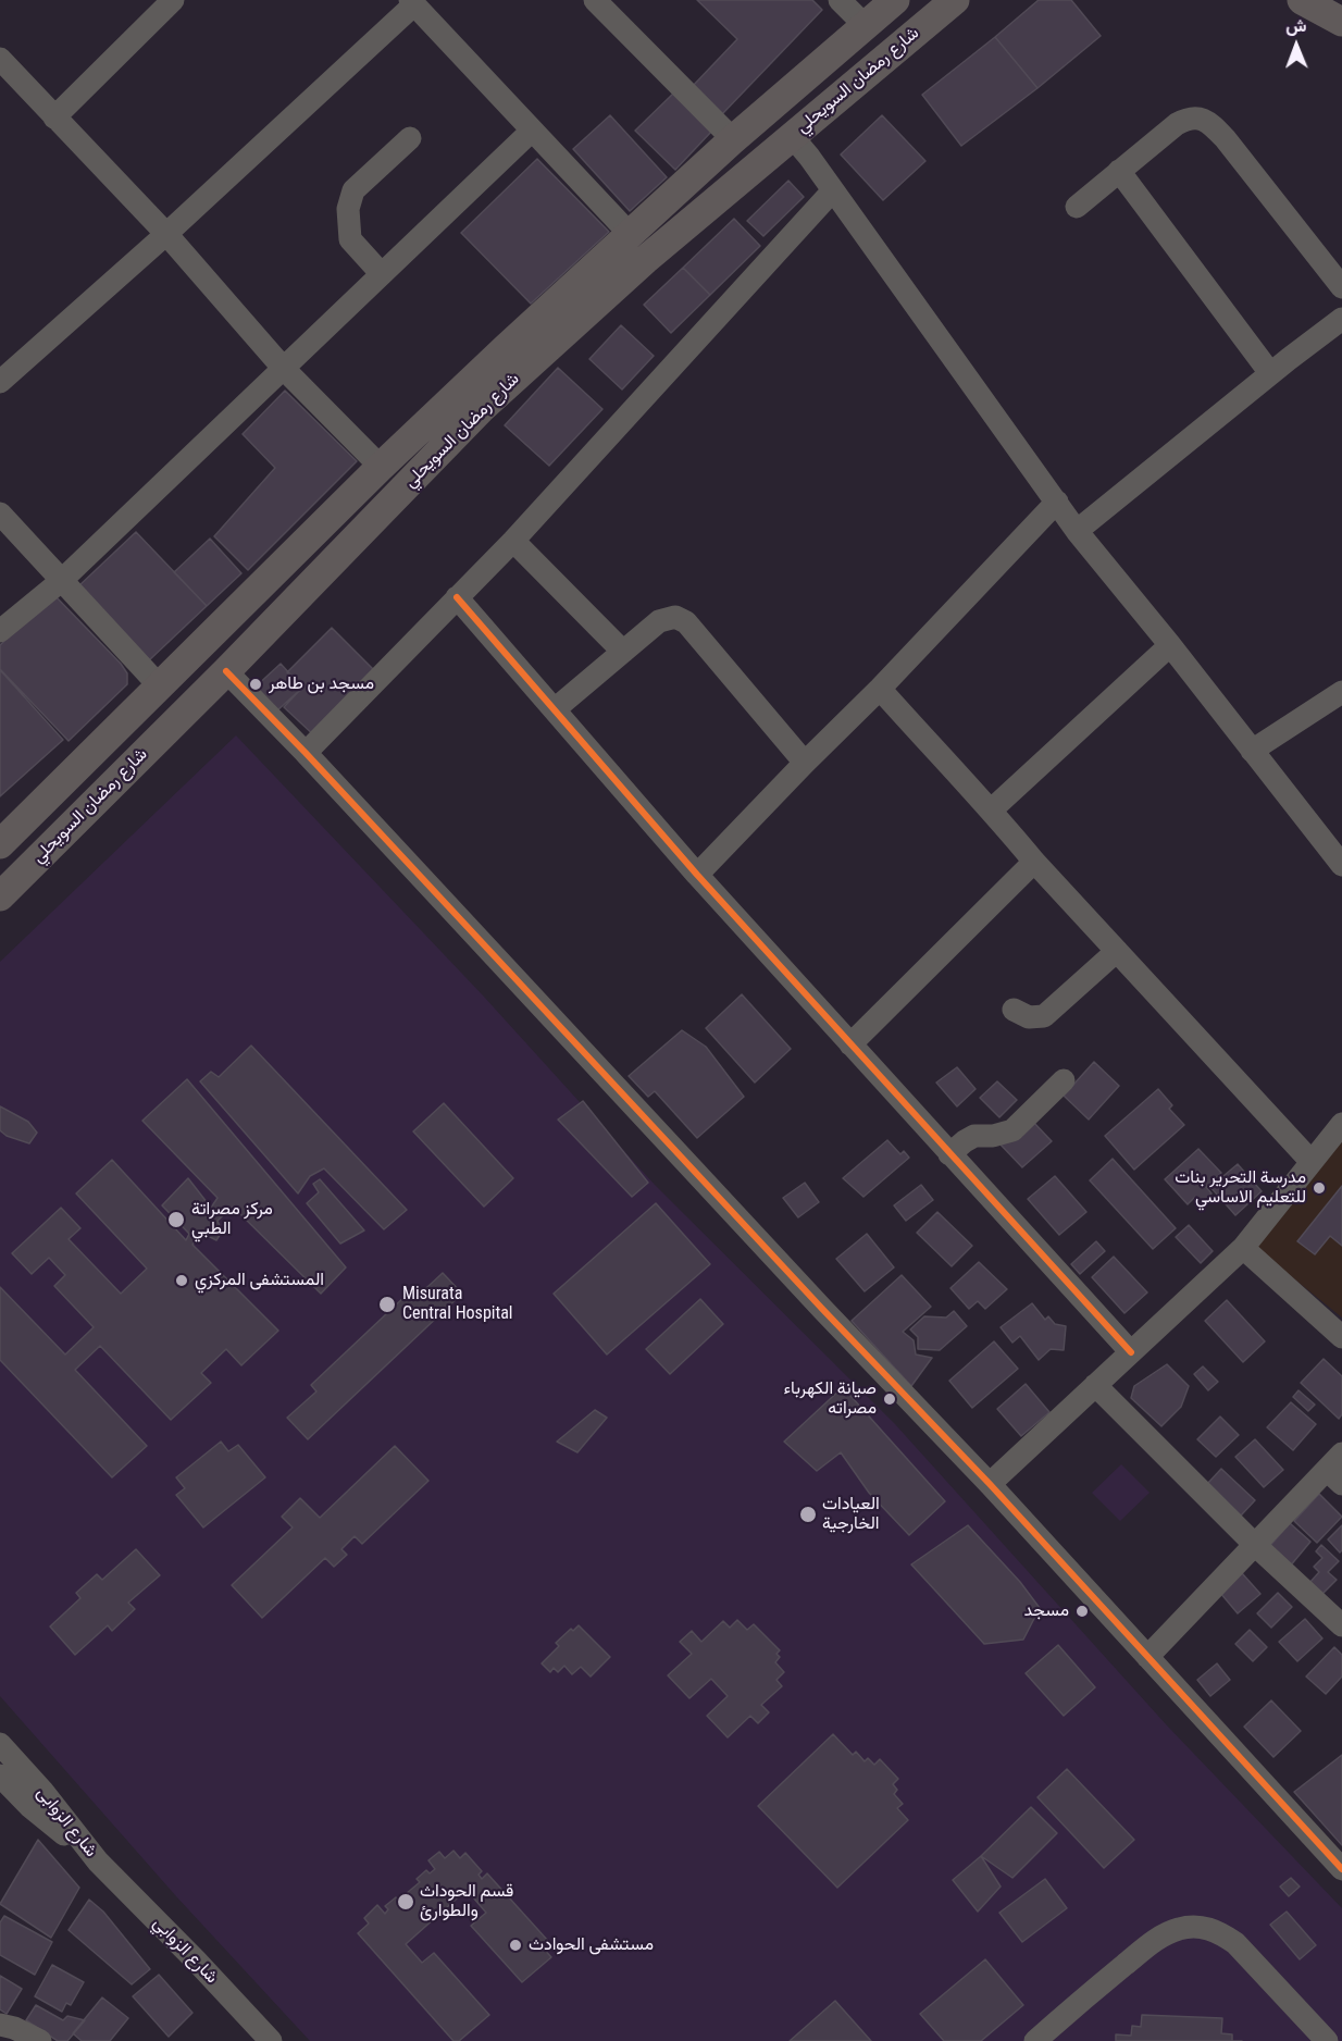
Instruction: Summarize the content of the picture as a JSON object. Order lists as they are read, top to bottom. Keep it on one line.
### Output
{"streets":{"main road":["شارع رمضان السويحلي"],"street":["شارع الزوابى","شارع الزوابي"]},"crossings":[["شارع الزوابى","شارع الزوابي"]],"places":["مسجد بن طاهر","مدرسة التحرير بنات للتعليم الاساسي","مركز مصراتة الطبي","المستشفى المركزي","Misurata Central Hospital","صيانة الكهرباء مصراته","العيادات الخارجية","مسجد","قسم الحوداث والطوارئ","مستشفى الحوادث"],"north":"top"}
